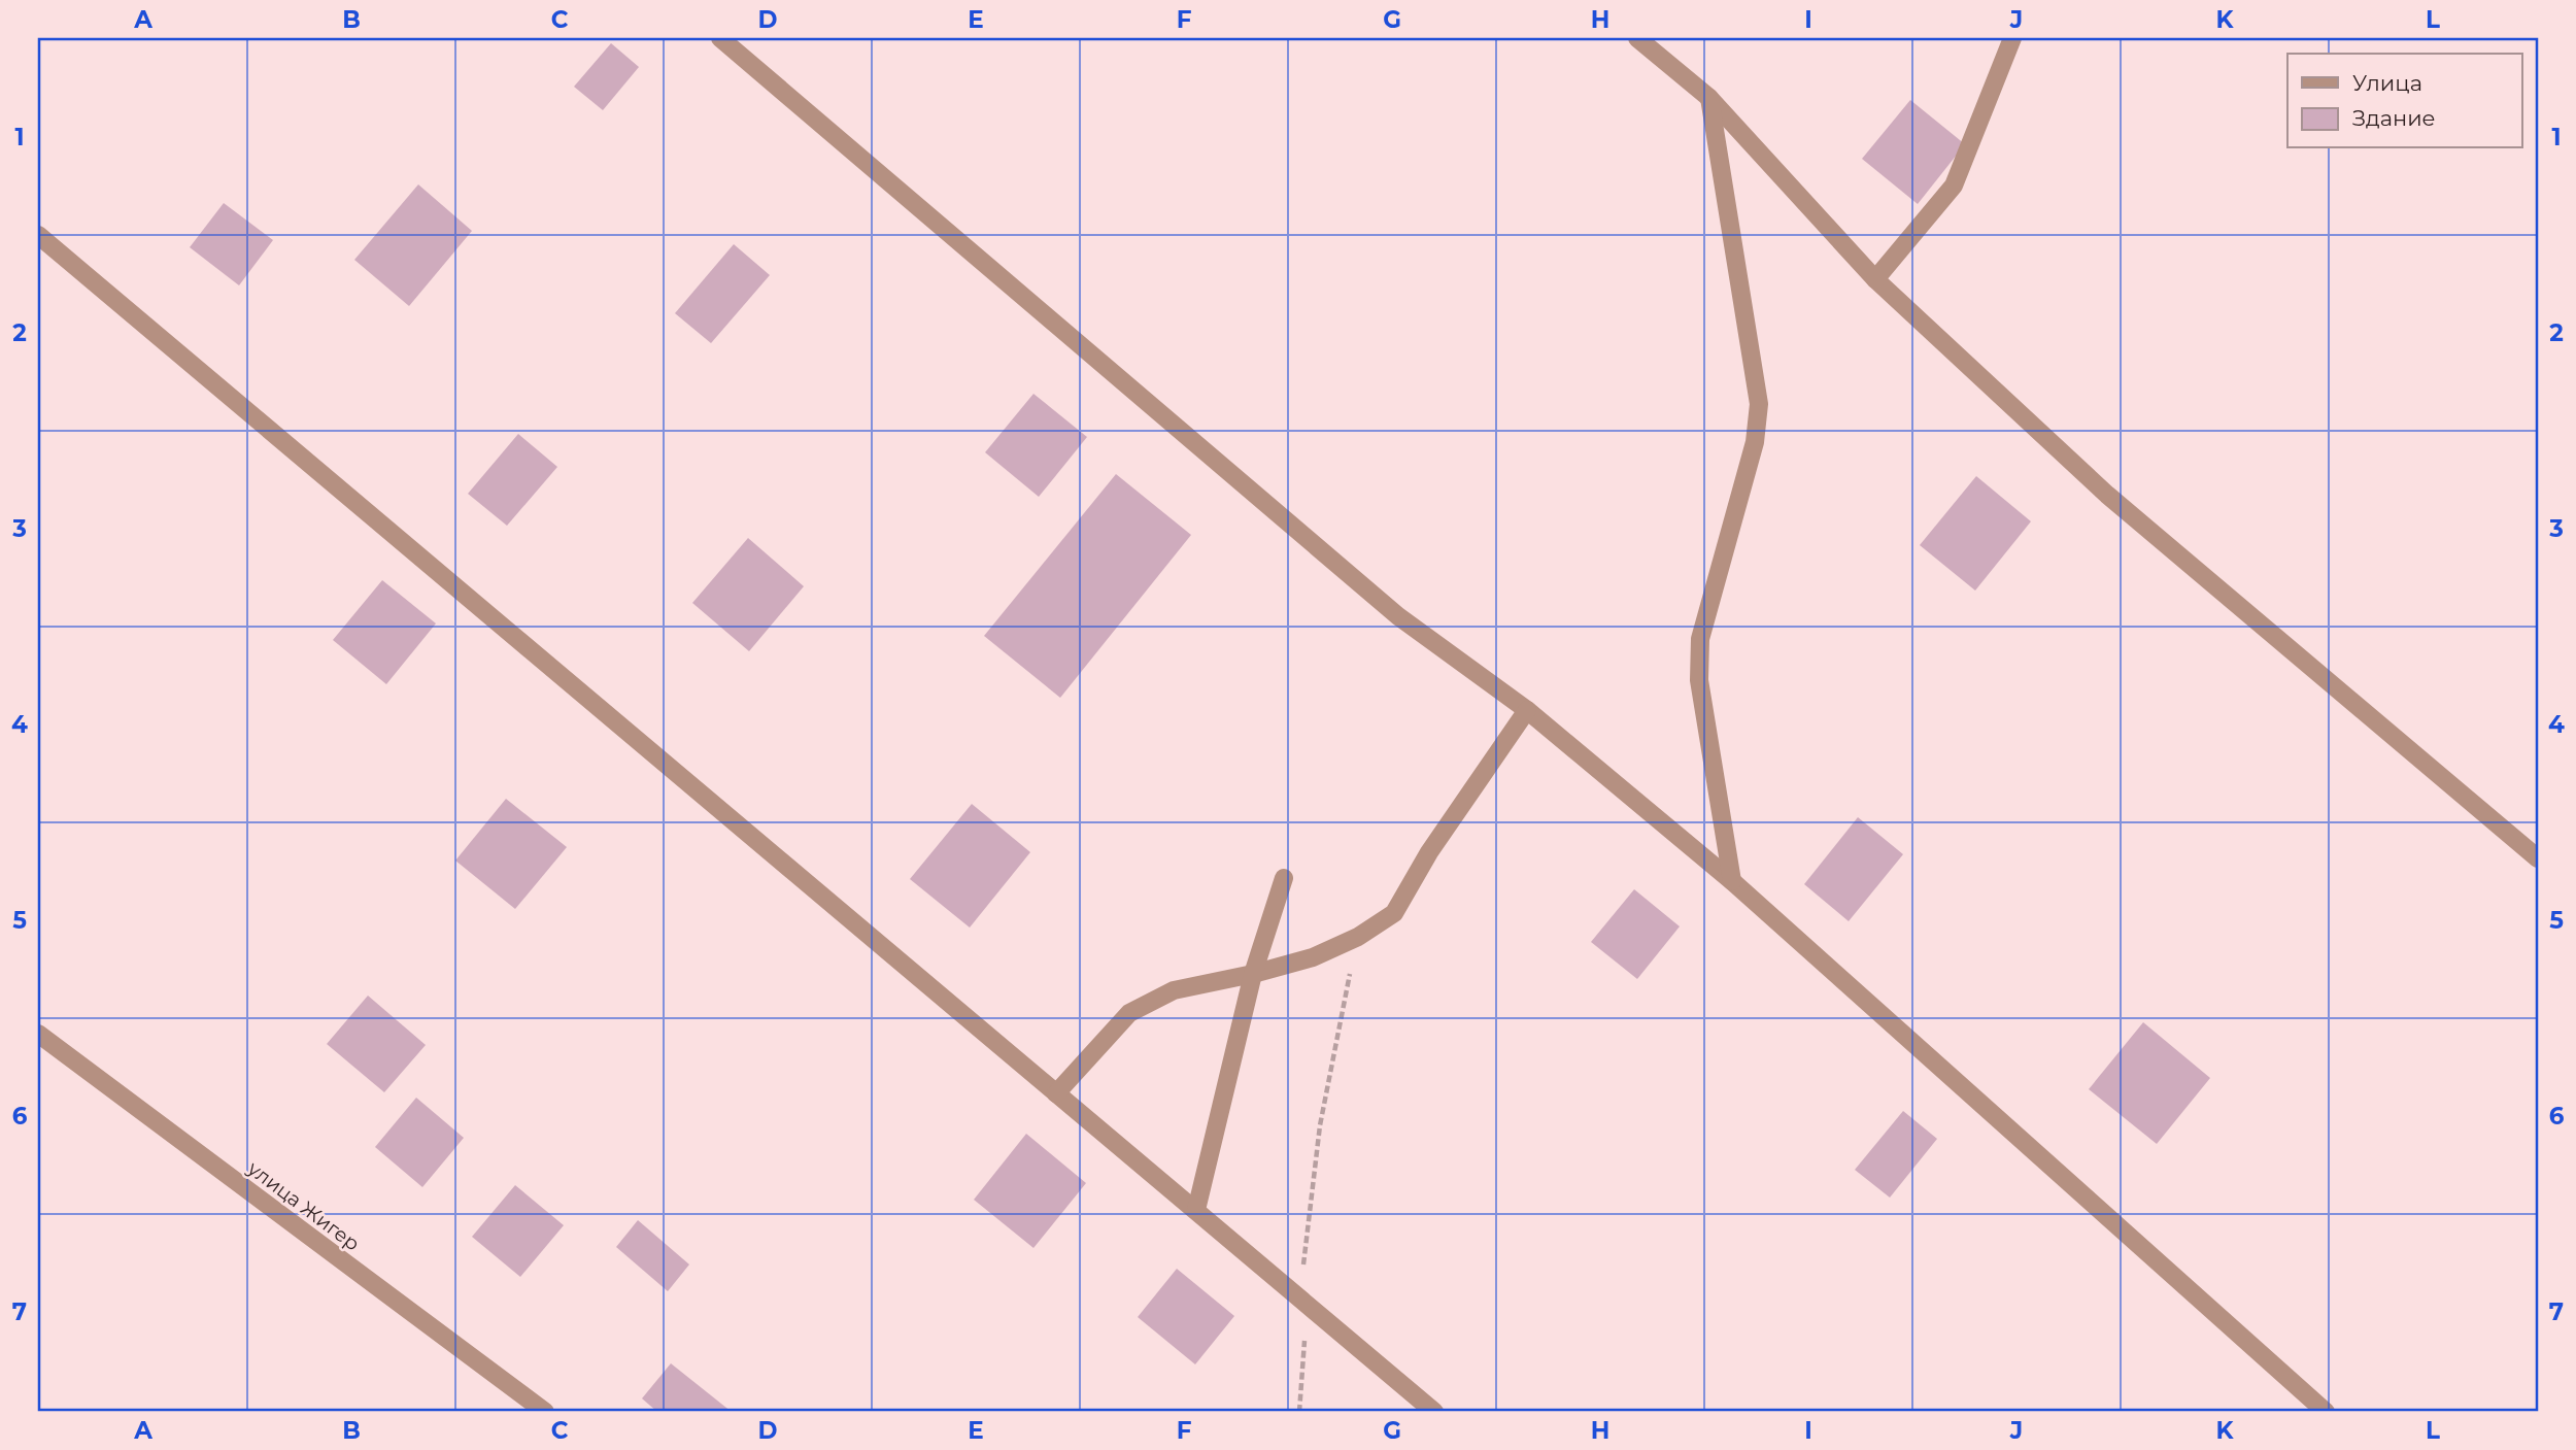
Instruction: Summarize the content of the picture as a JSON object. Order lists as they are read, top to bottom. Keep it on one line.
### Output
{"streets":{"street":["улица Жигер"]},"legend":["Улица","Здание"],"grid":{"columns":["A","B","C","D","E","F","G","H","I","J","K","L"],"rows":["1","2","3","4","5","6","7"]}}
